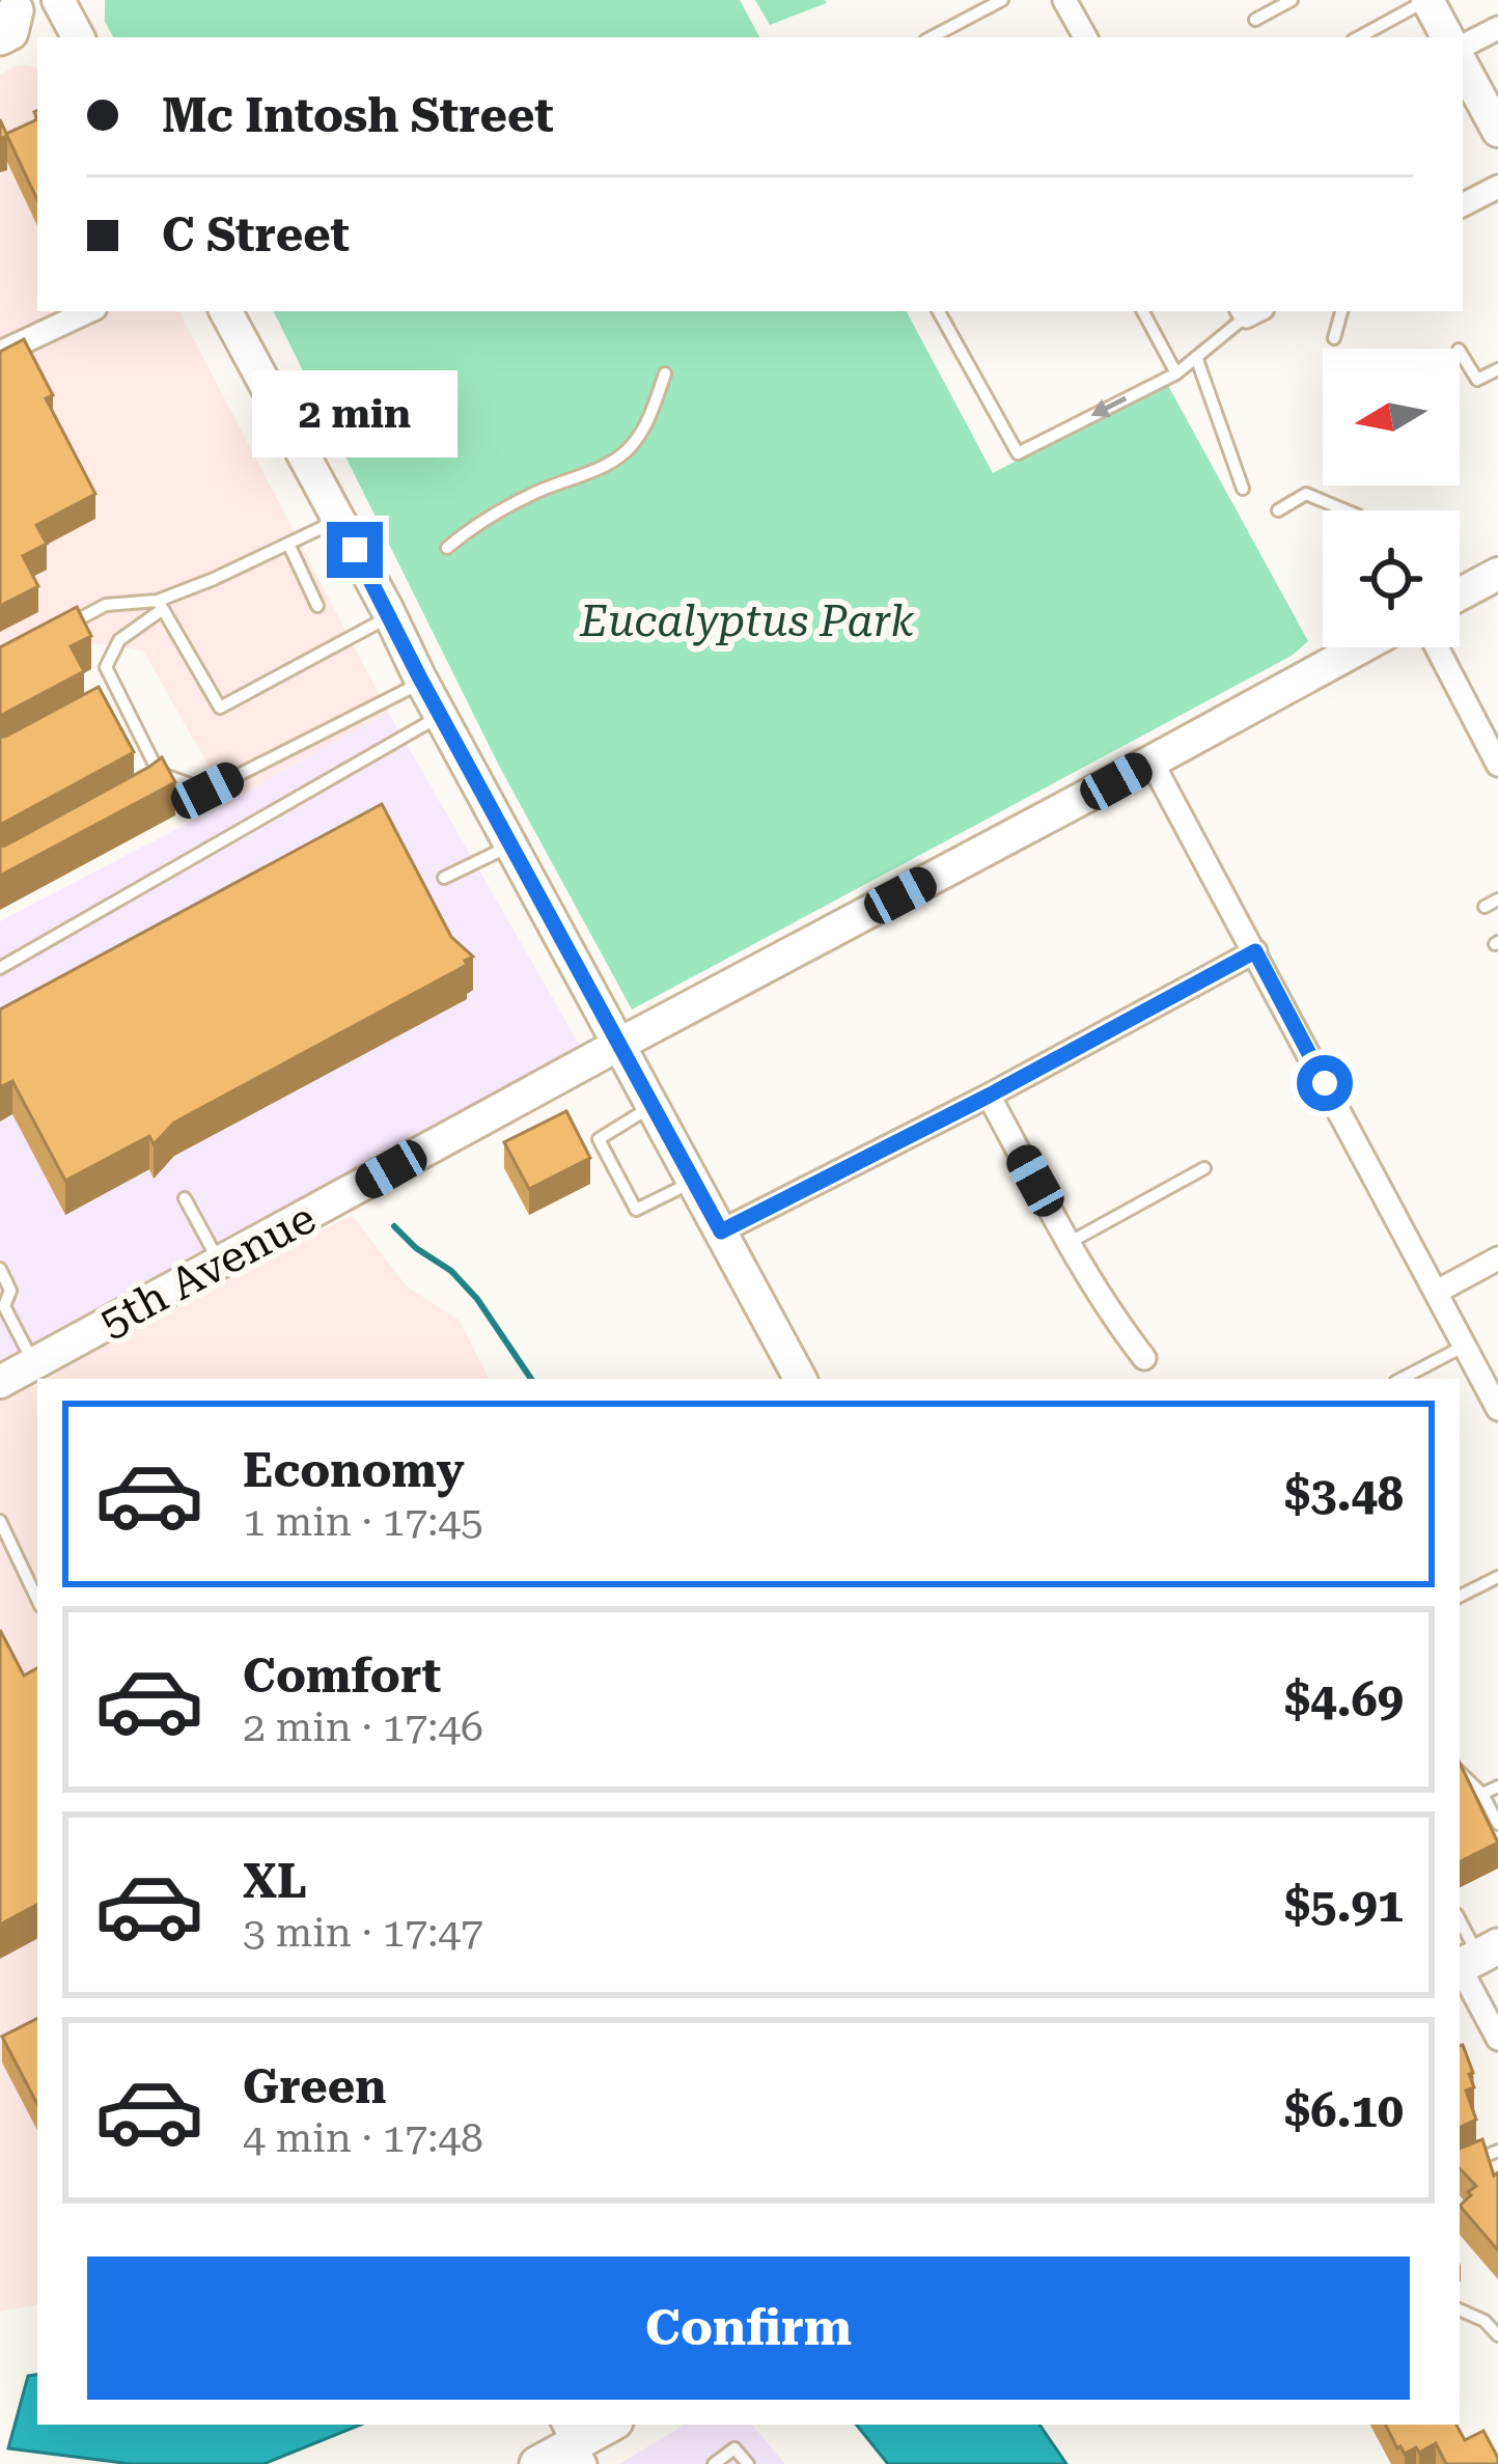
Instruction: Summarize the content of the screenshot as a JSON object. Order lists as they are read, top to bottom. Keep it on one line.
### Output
{"streets":{"street":["5th Avenue"]},"parks":["Eucalyptus Park"],"north":"left","page":{"banner":["Mc Intosh Street","C Street"],"bubble":"2 min","list":[{"name":"Economy","note":"1 min · 17:45","value":"$3.48"},{"name":"Comfort","note":"2 min · 17:46","value":"$4.69"},{"name":"XL","note":"3 min · 17:47","value":"$5.91"},{"name":"Green","note":"4 min · 17:48","value":"$6.10"}],"buttons":"Confirm"}}
